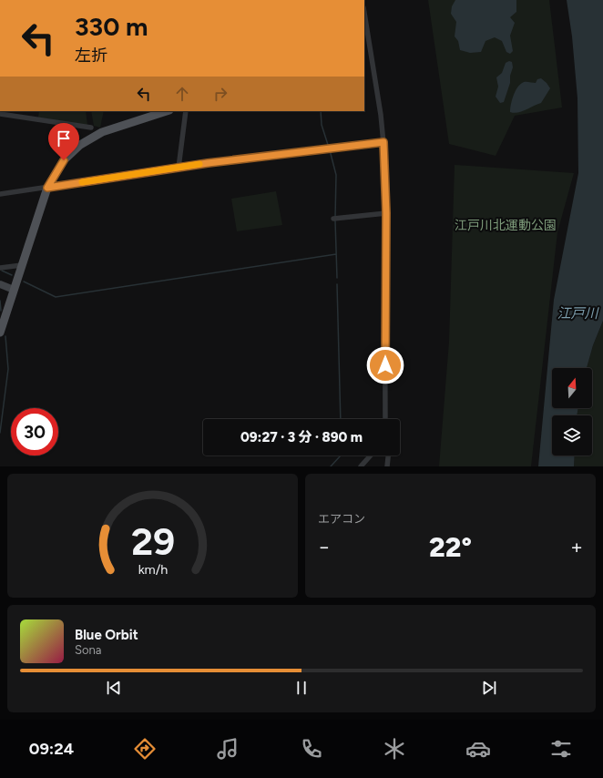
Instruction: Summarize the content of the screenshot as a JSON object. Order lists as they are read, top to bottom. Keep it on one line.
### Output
{"water":["江戸川"],"parks":["江戸川北運動公園"],"north":"top","page":{"turn":["330 m","左折"],"limit":"30","trip":"09:27 · 3 分 · 890 m","tile":"エアコン","heat":["−","22°","+"],"song":["Blue Orbit","Sona"],"tabs":"09:24","gauge":["29","km/h"]}}
